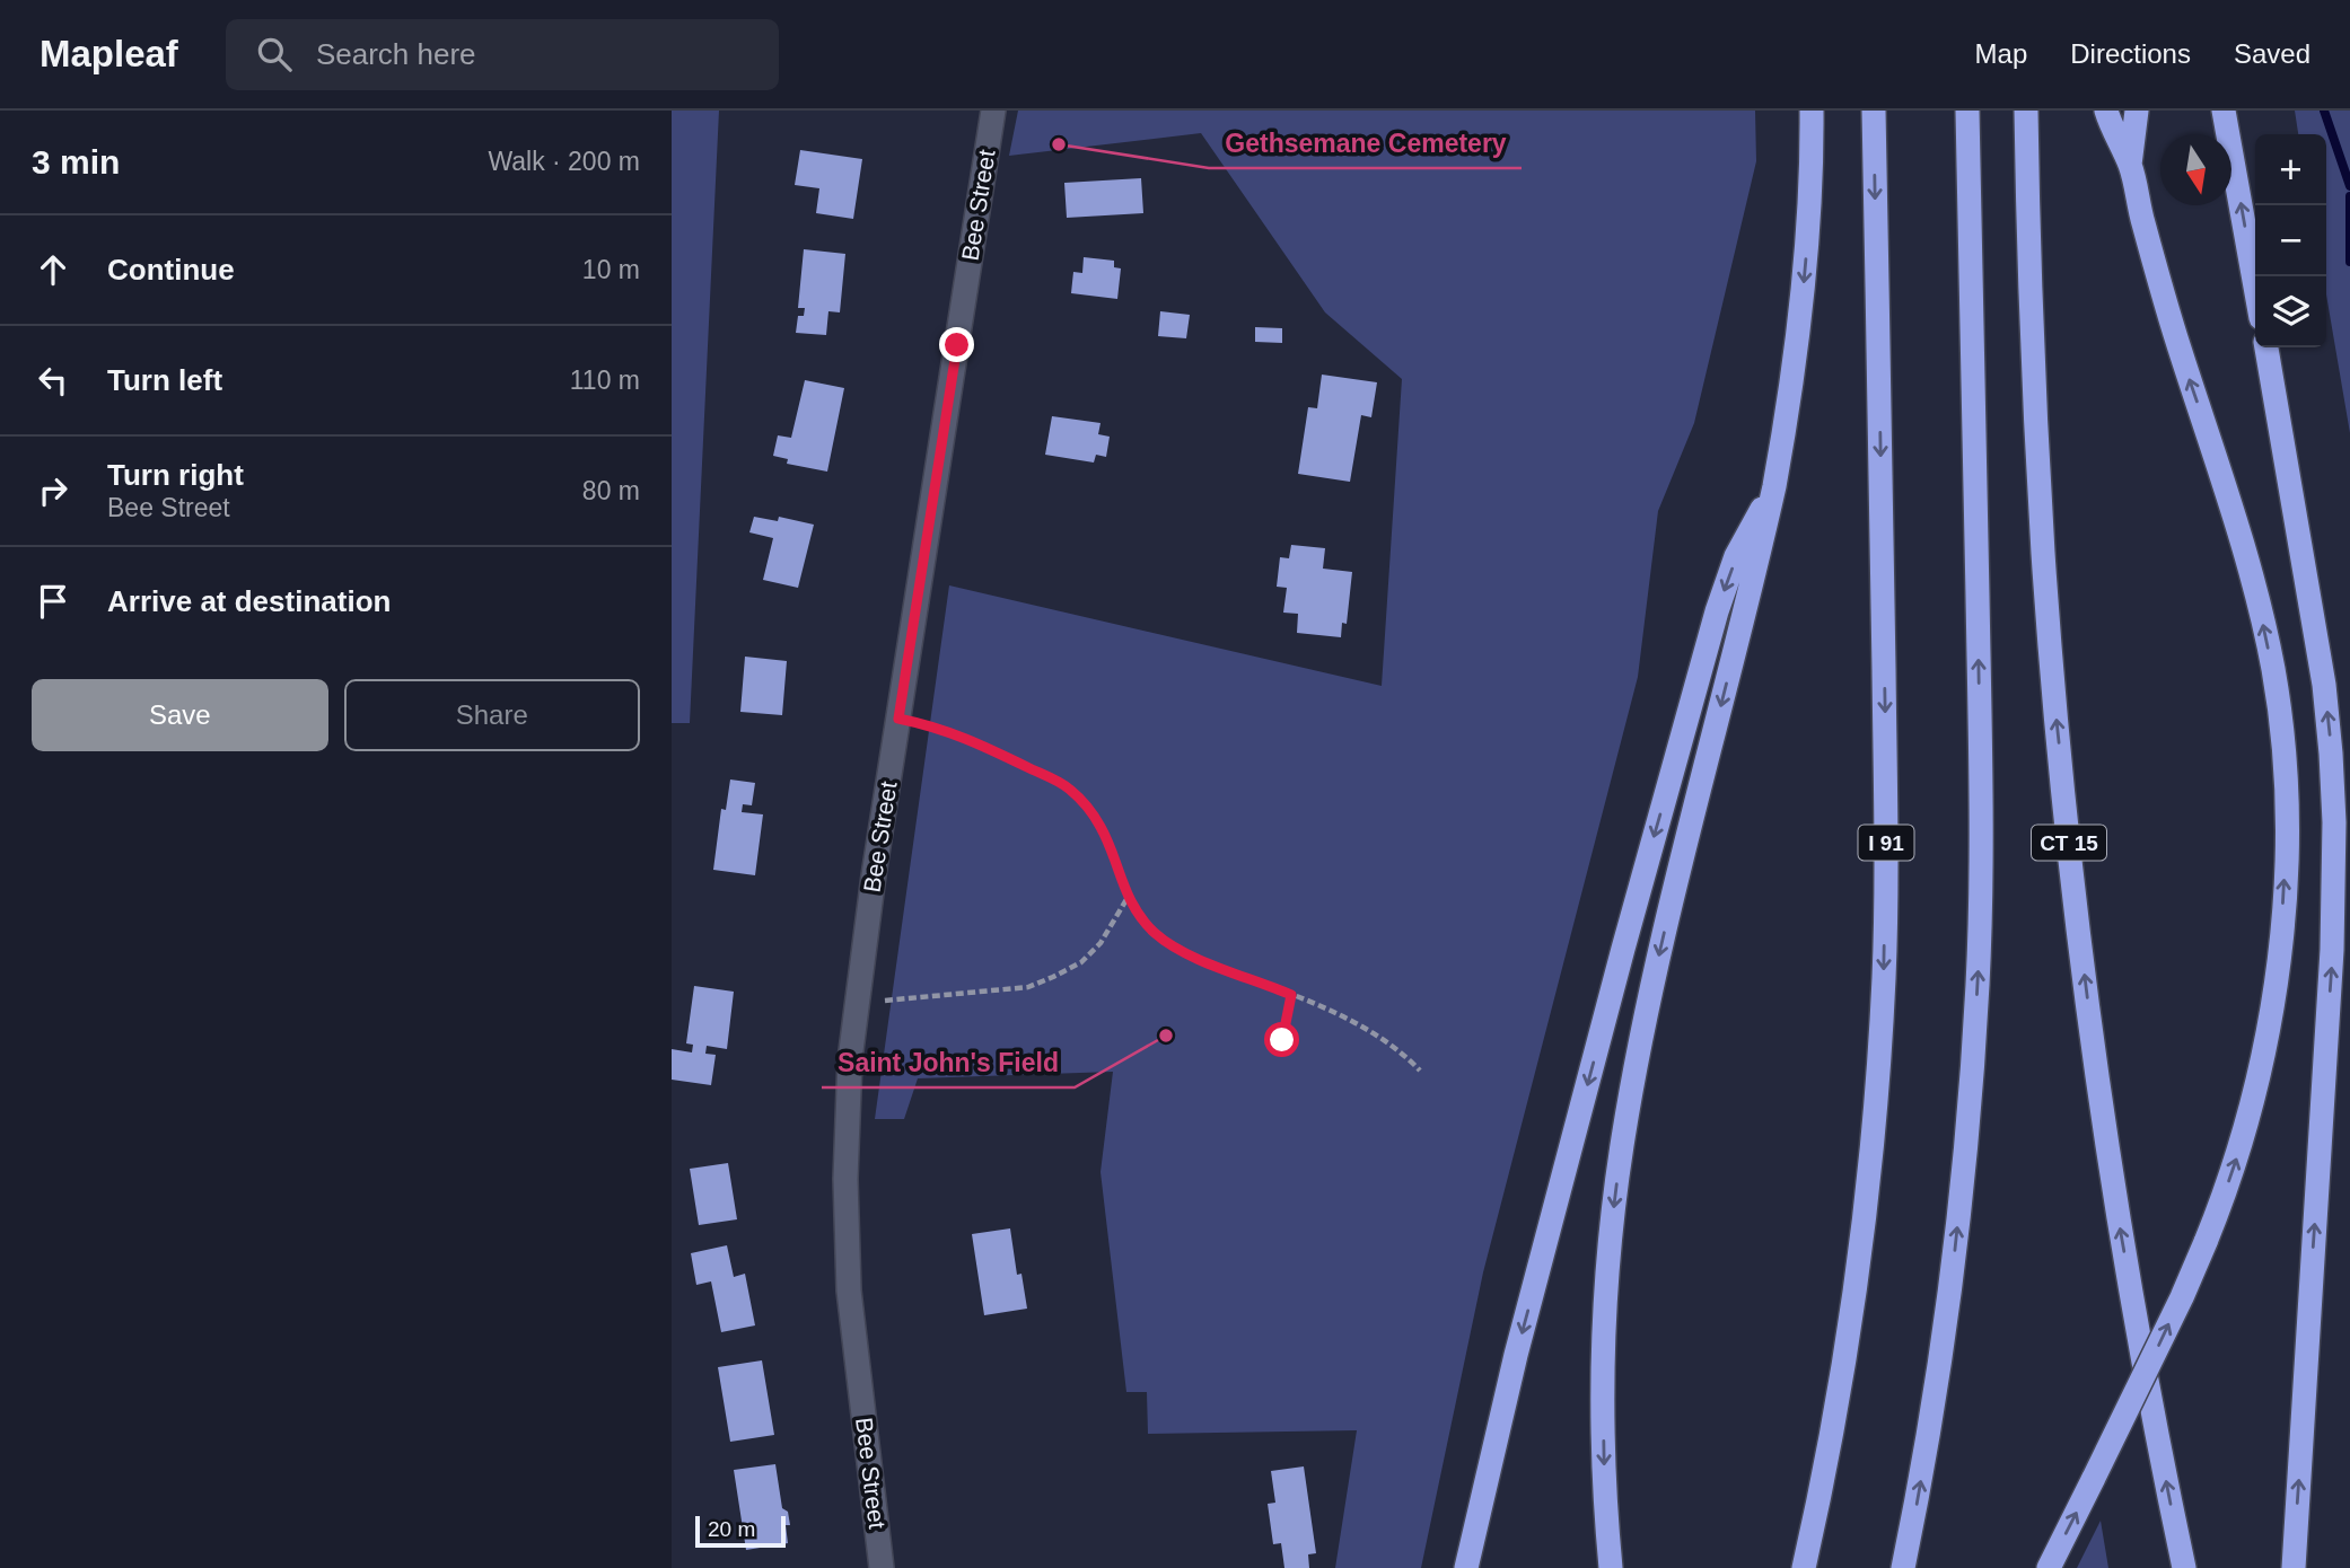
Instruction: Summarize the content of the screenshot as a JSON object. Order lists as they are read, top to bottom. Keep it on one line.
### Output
{"streets":{"highway":["I 91","CT 15"],"street":["Bee Street"]},"places":["Gethsemane Cemetery","Saint John's Field"],"scale_bar":"20 m","north":"bottom","page":{"header":"Mapleaf","search":"Search here","nav":["Map","Directions","Saved"],"heading":["3 min","Walk · 200 m"],"map_buttons":["+","−"],"list":[["Continue","10 m"],["Turn left","110 m"],["Turn right","Bee Street","80 m"],"Arrive at destination"],"buttons":["Save","Share"],"scale":"20 m"}}
